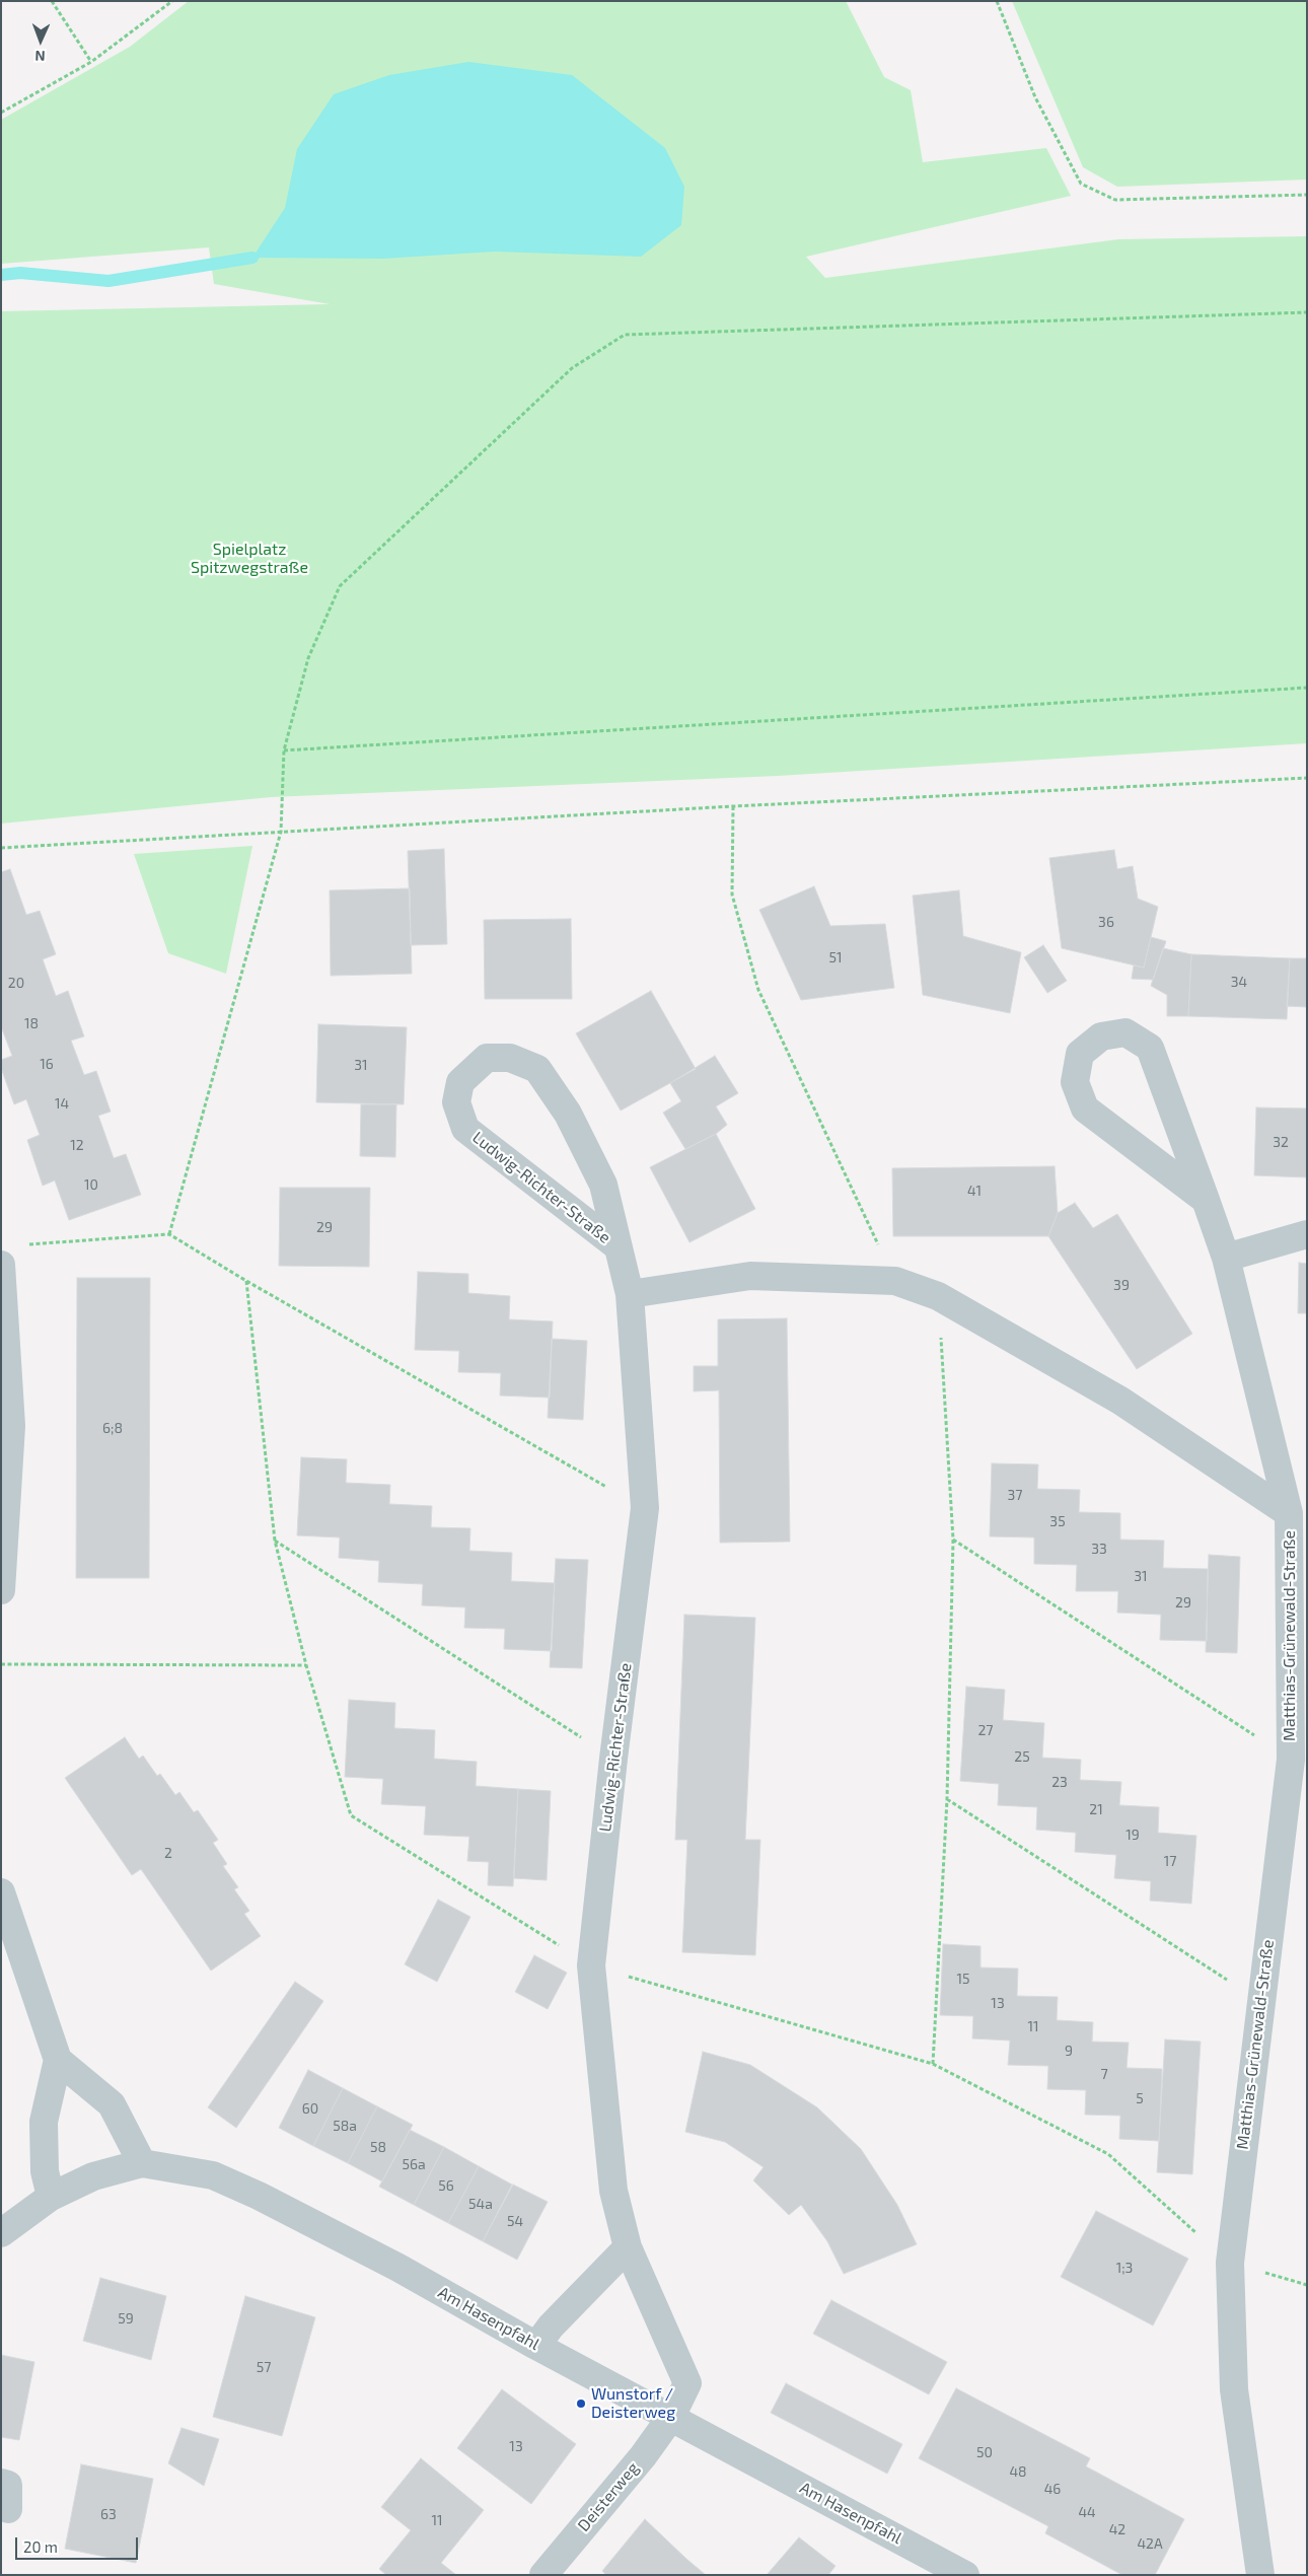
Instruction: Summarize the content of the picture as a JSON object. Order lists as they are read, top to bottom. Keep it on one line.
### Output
{"streets":{"street":["Ludwig-Richter-Straße","Matthias-Grünewald-Straße","Am Hasenpfahl","Deisterweg"]},"crossings":[["Ludwig-Richter-Straße","Matthias-Grünewald-Straße"],["Ludwig-Richter-Straße","Am Hasenpfahl"],["Ludwig-Richter-Straße","Deisterweg"],["Am Hasenpfahl","Deisterweg"]],"parks":["Spielplatz Spitzwegstraße"],"places":["Wunstorf / Deisterweg"],"house_numbers":["36","51","34","20","18","16","31","14","32","12","10","41","29","39","6;8","37","35","33","31","29","27","25","23","21","19","2","17","15","13","11","9","7","5","60","58a","58","56a","56","54a","54","1;3","59","57","13","50","48","46","44","63","11","42","42A"],"scale_bar":"20 m","north":"bottom"}
